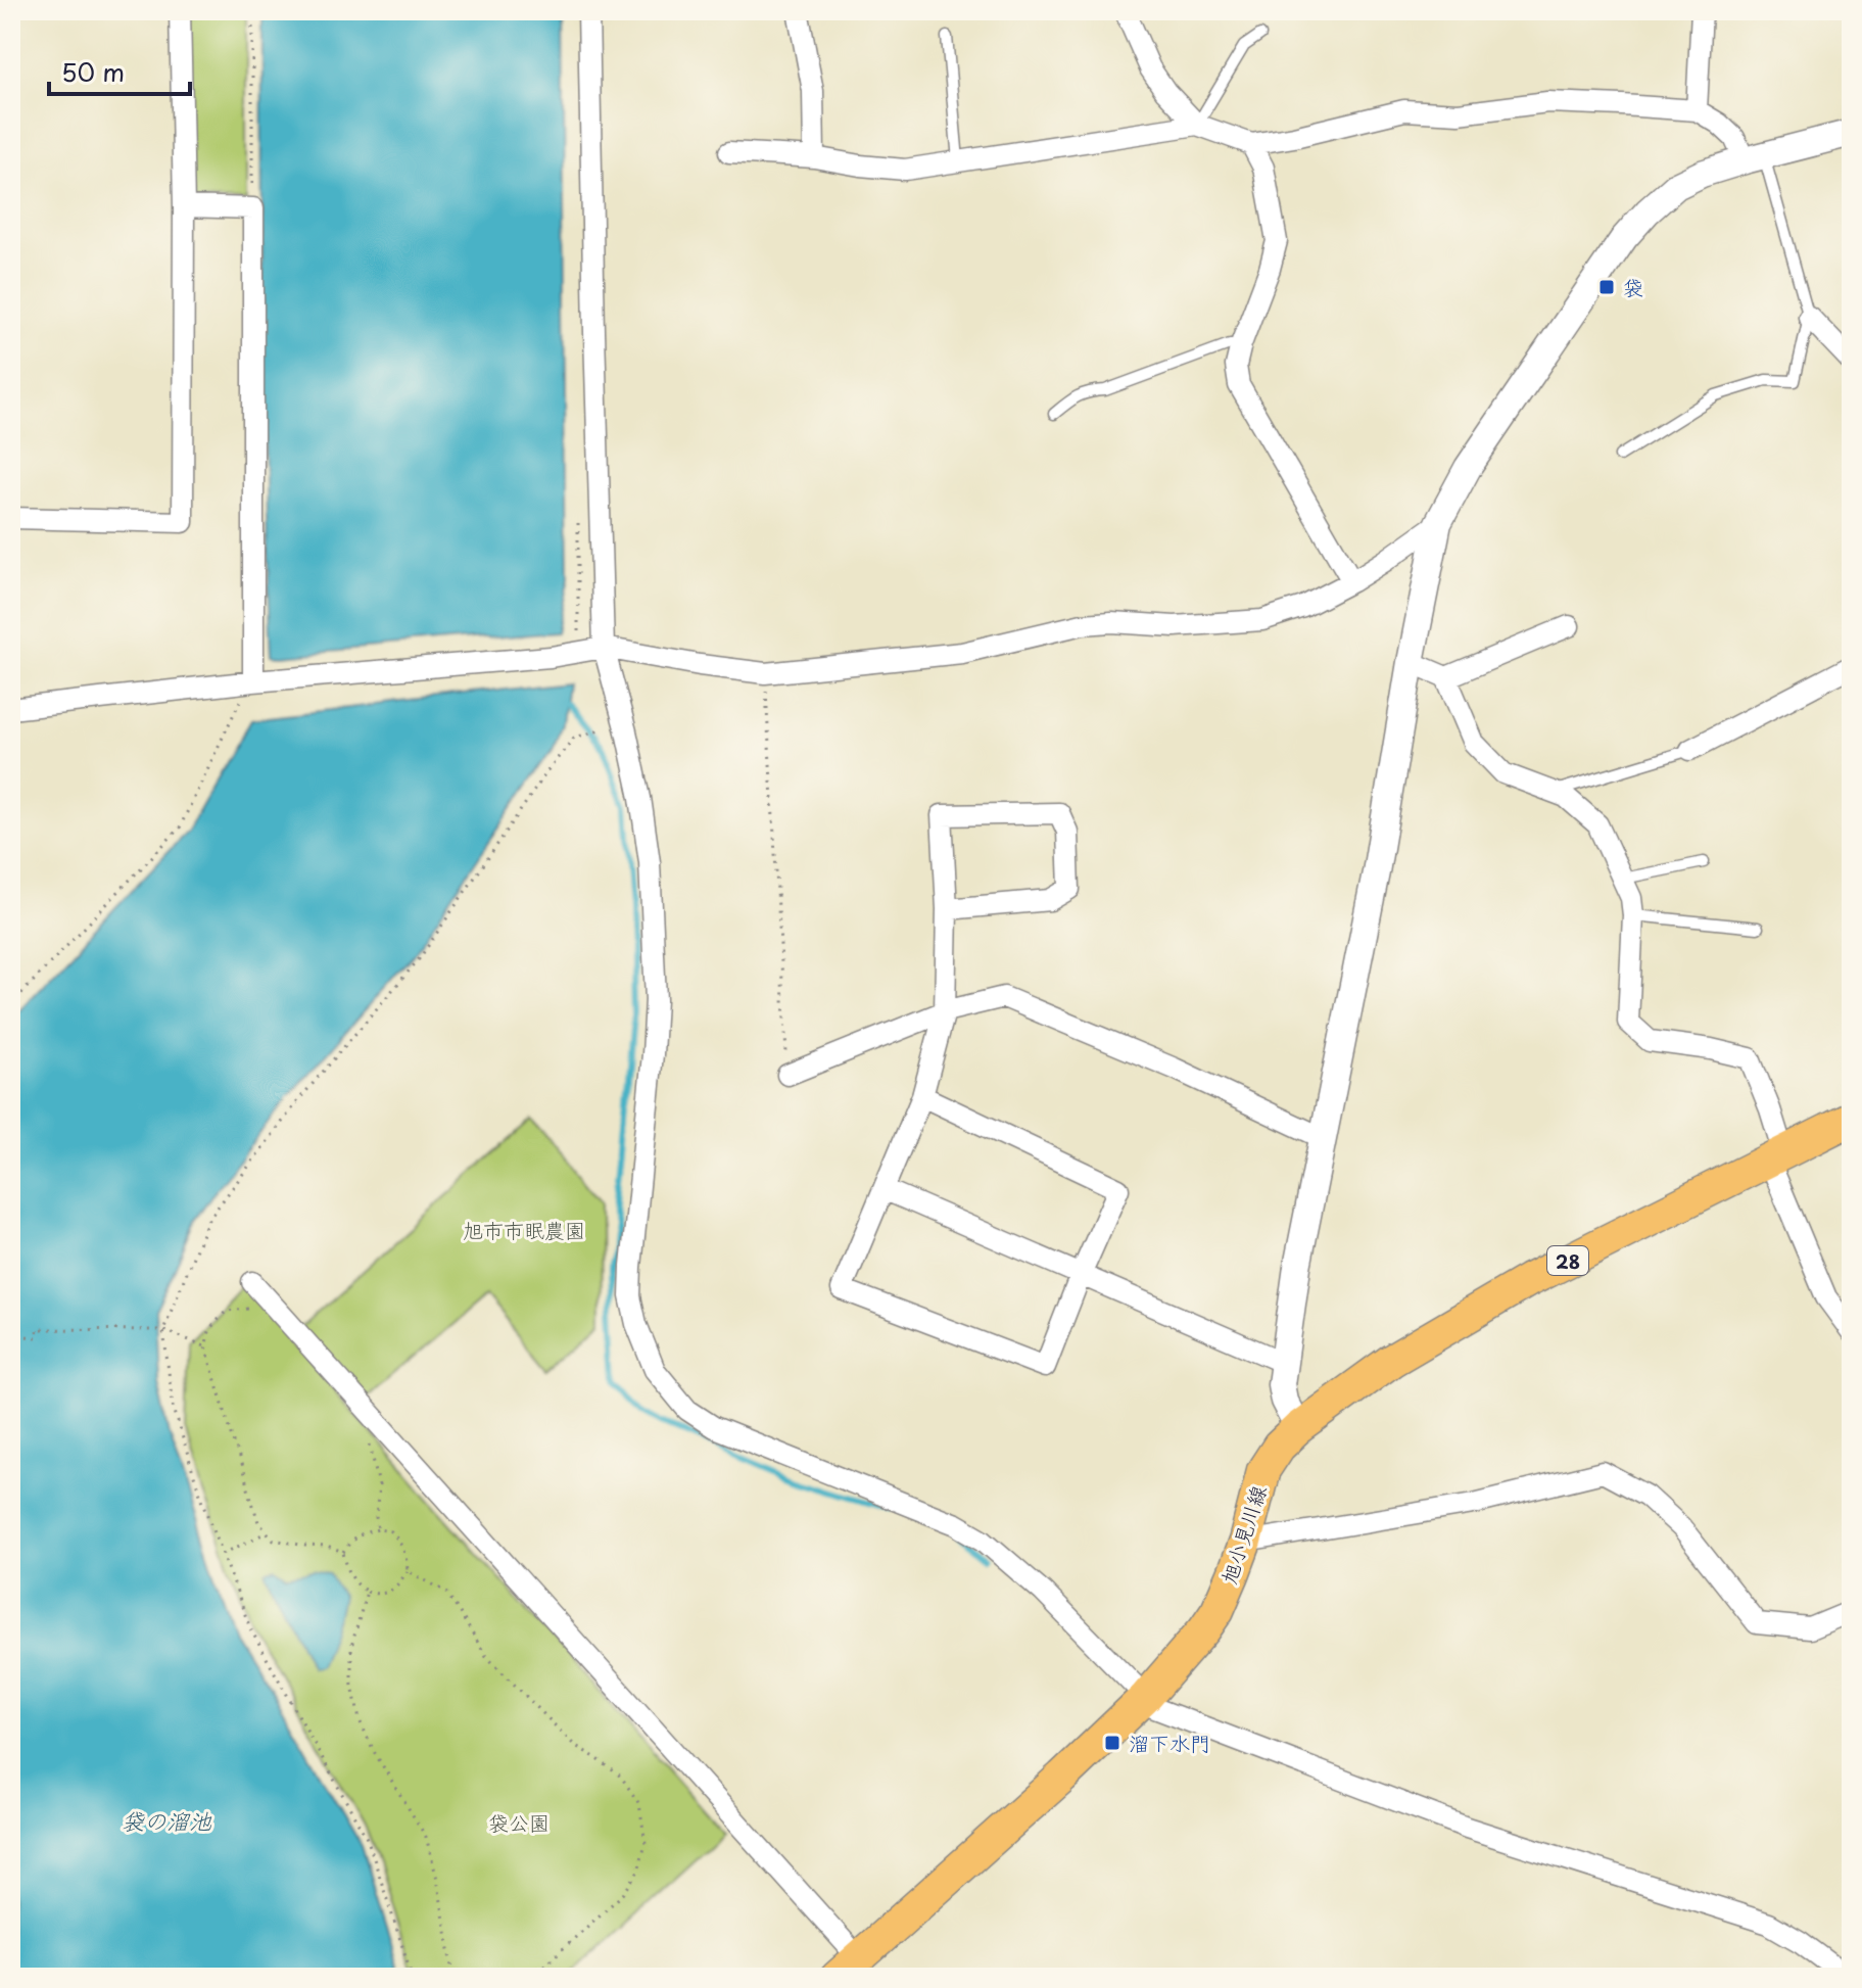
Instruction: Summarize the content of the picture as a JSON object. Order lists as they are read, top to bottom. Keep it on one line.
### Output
{"streets":{"main road":["28","旭小見川線"]},"water":["袋の溜池"],"parks":["旭市市眠農園","袋公園"],"places":{"transit":["袋","溜下水門"]},"scale_bar":"50 m"}
